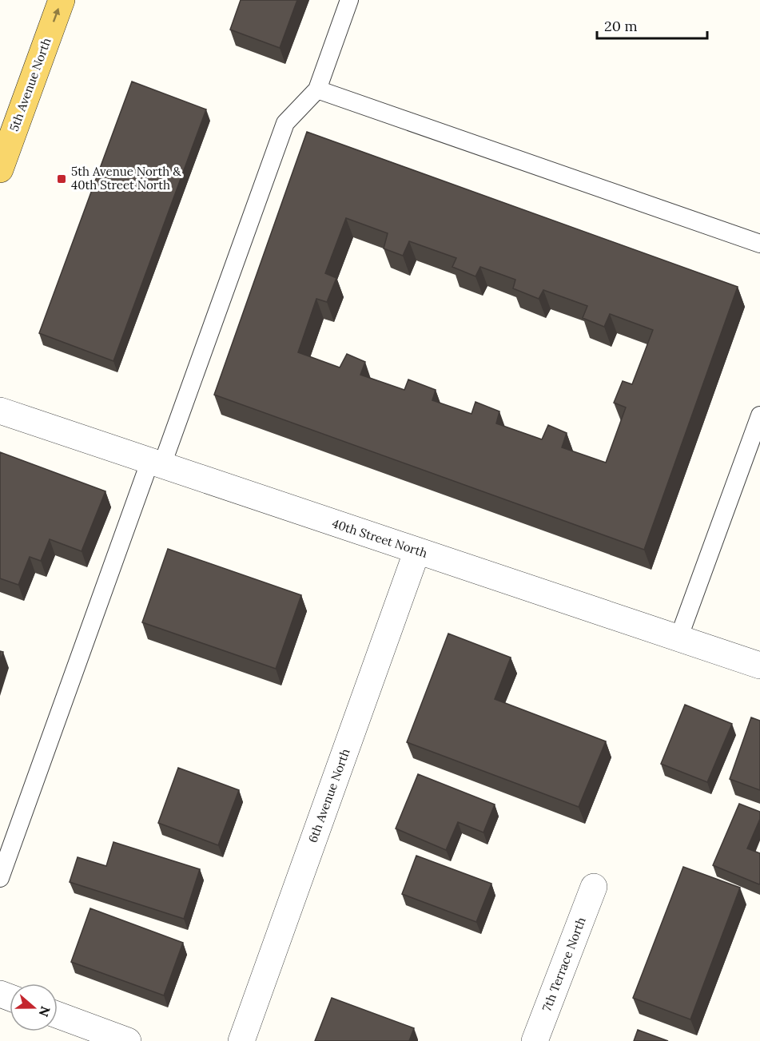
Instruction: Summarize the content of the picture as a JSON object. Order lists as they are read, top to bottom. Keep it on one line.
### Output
{"streets":{"main road":["5th Avenue North"],"street":["40th Street North","6th Avenue North","7th Terrace North"]},"crossings":[["40th Street North","6th Avenue North"]],"one_way":["5th Avenue North"],"places":{"transit":["5th Avenue North & 40th Street North"]},"scale_bar":"20 m","north":"right"}
